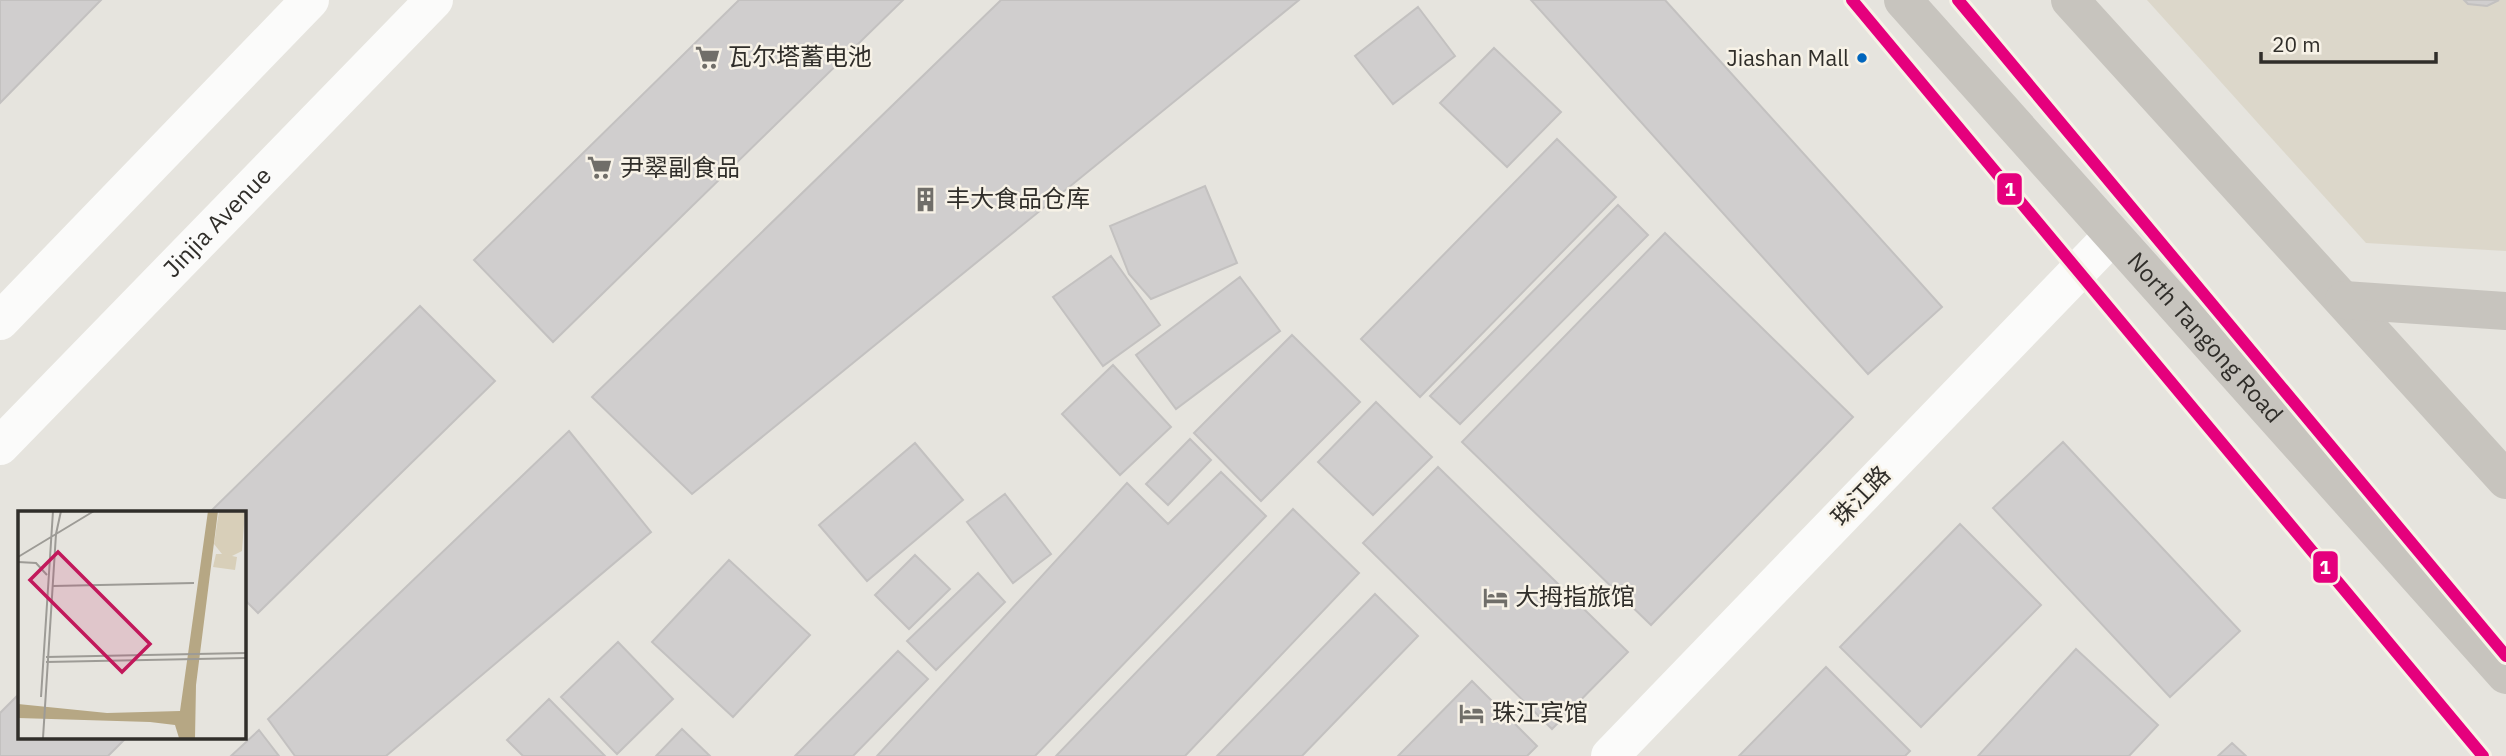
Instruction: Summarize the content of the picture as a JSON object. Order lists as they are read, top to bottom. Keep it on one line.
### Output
{"streets":{"main road":["North Tangong Road"],"street":["Jinjia Avenue","珠江路"]},"crossings":[["North Tangong Road","珠江路"]],"places":{"supermarket":["瓦尔塔蓄电池","尹翠副食品"],"other":["Jiashan Mall"],"building":["丰大食品仓库"],"hotel":["大拇指旅馆","珠江宾馆"]},"lines":["transit line 1"],"scale_bar":"20 m"}
